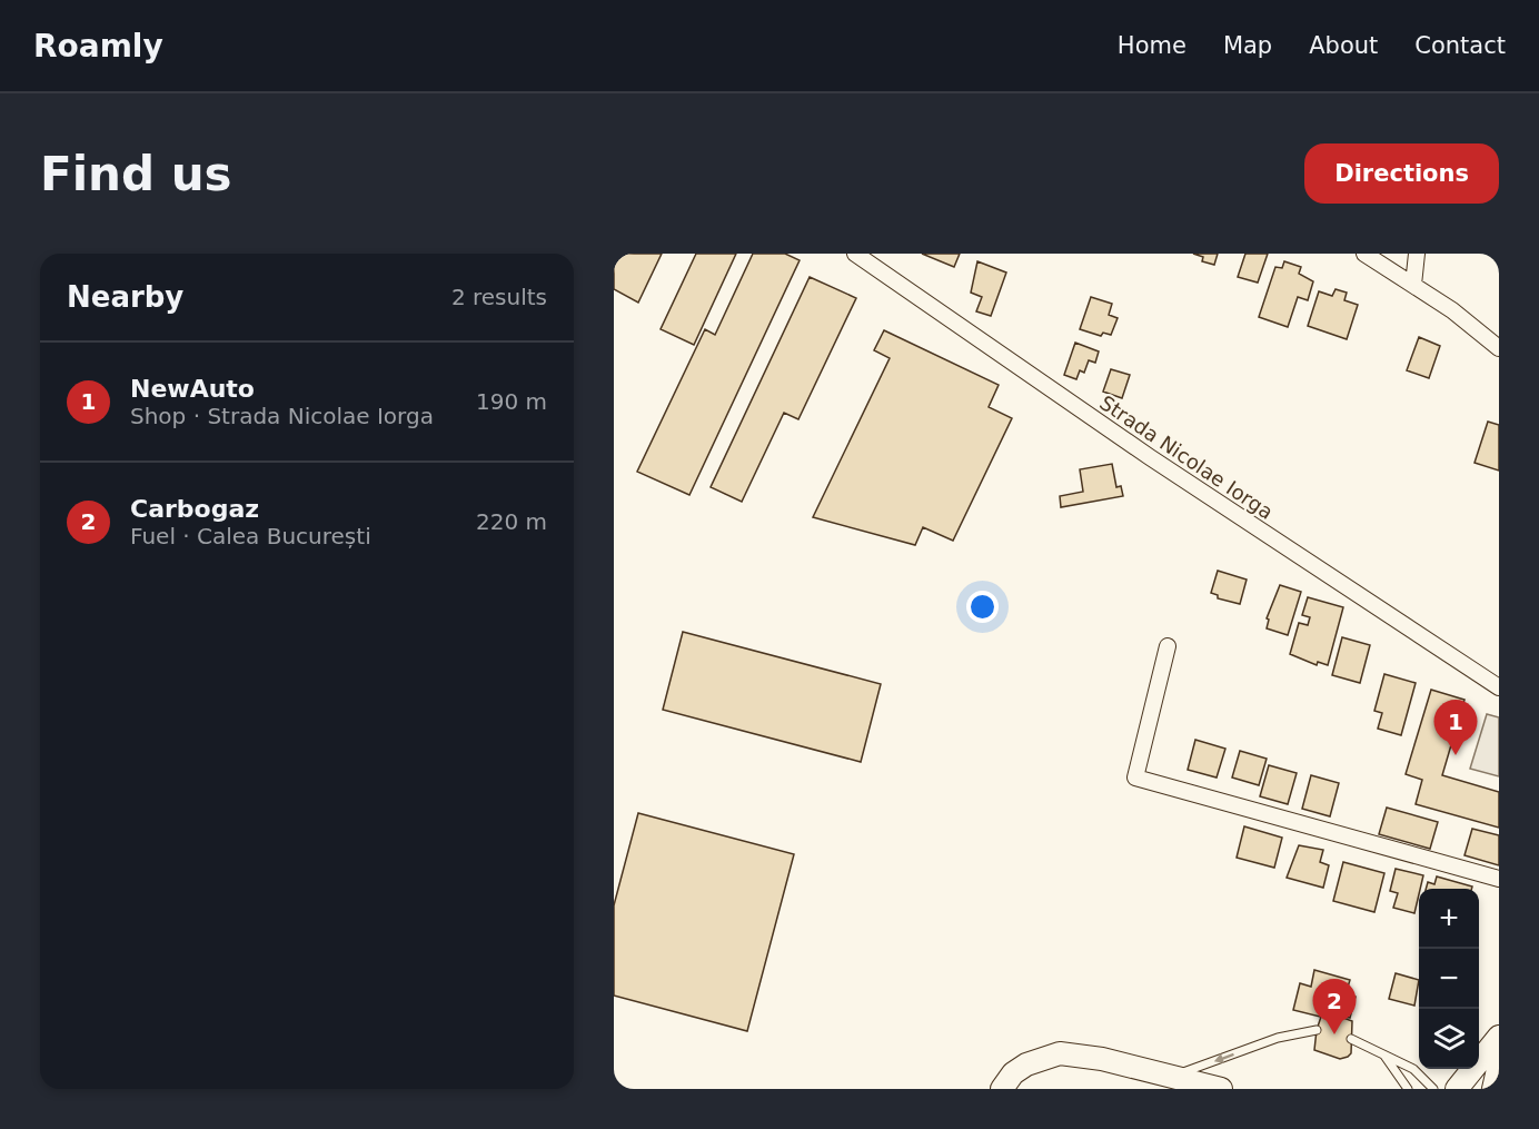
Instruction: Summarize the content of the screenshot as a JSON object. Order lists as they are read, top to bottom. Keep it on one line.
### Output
{"streets":{"street":["Strada Nicolae Iorga"]},"page":{"header":"Roamly","nav":["Home","Map","About","Contact"],"buttons":"Directions","title":"Find us","heading":["Nearby","2 results"],"list":[{"mark":"1","name":"NewAuto","note":"Shop · Strada Nicolae Iorga","value":"190 m"},{"mark":"2","name":"Carbogaz","note":"Fuel · Calea București","value":"220 m"}],"pins":["1","2"],"map_buttons":["+","−"]}}
